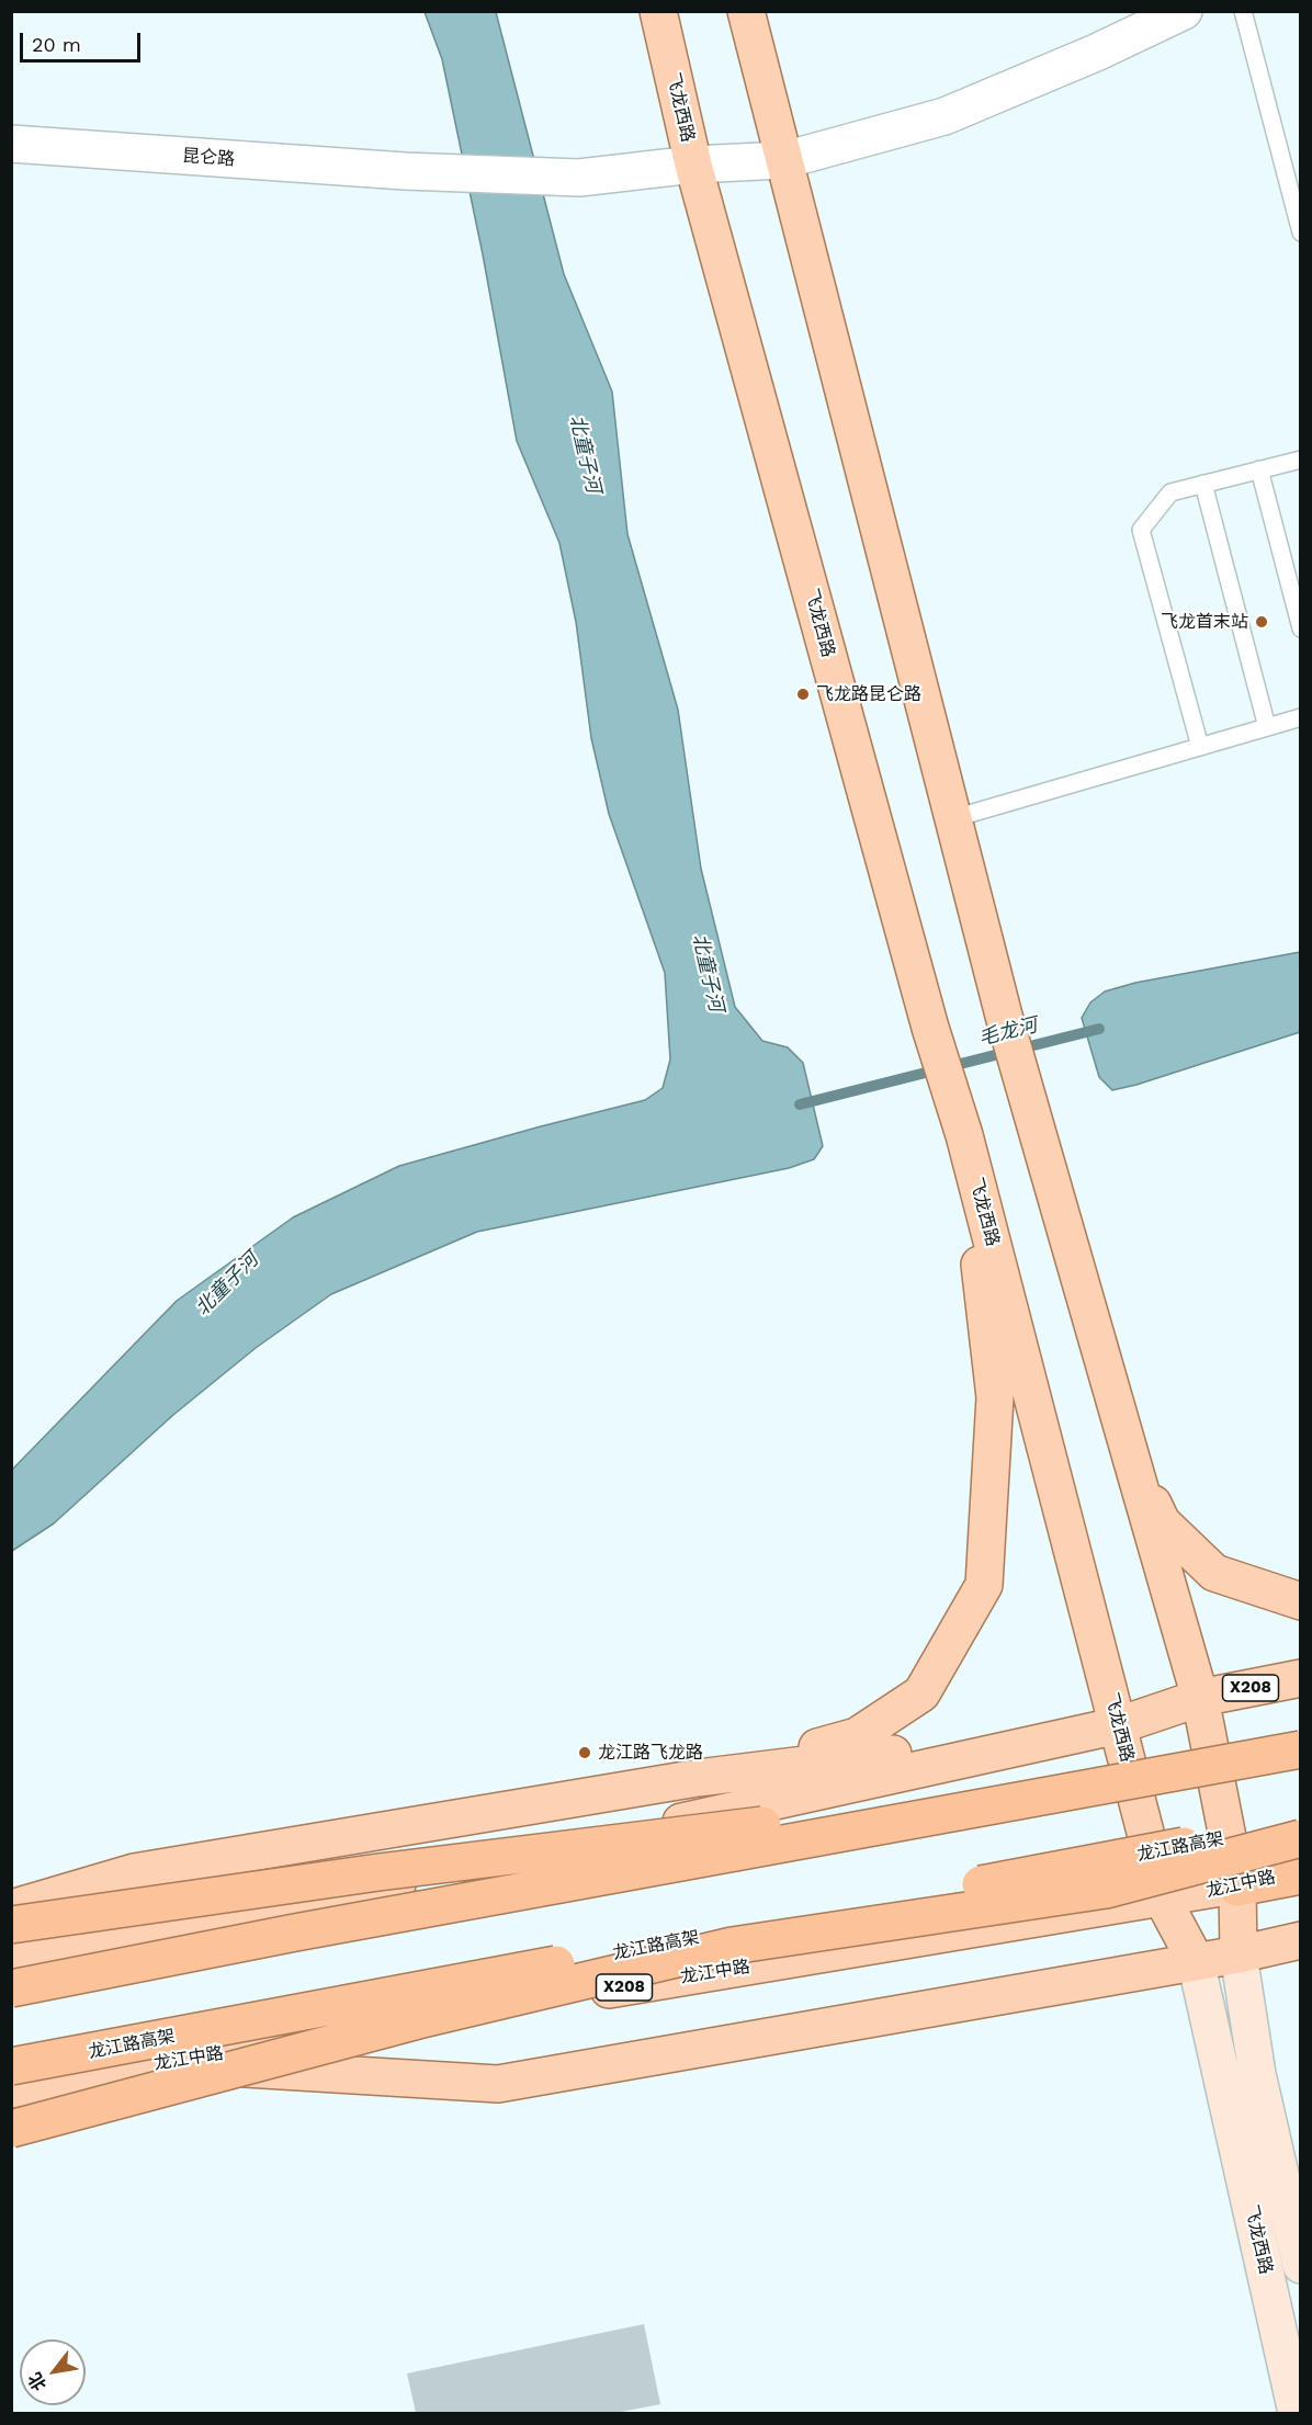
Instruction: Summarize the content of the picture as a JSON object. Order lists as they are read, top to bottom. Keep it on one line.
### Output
{"streets":{"highway":["龙江路高架"],"main road":["飞龙西路","X208","龙江中路"],"street":["昆仑路"]},"crossings":[["飞龙西路","昆仑路"],["飞龙西路","X208"],["飞龙西路","龙江中路"]],"water":["北童子河","毛龙河"],"places":["飞龙首末站","飞龙路昆仑路","龙江路飞龙路"],"scale_bar":"20 m","north":"bottom left"}
